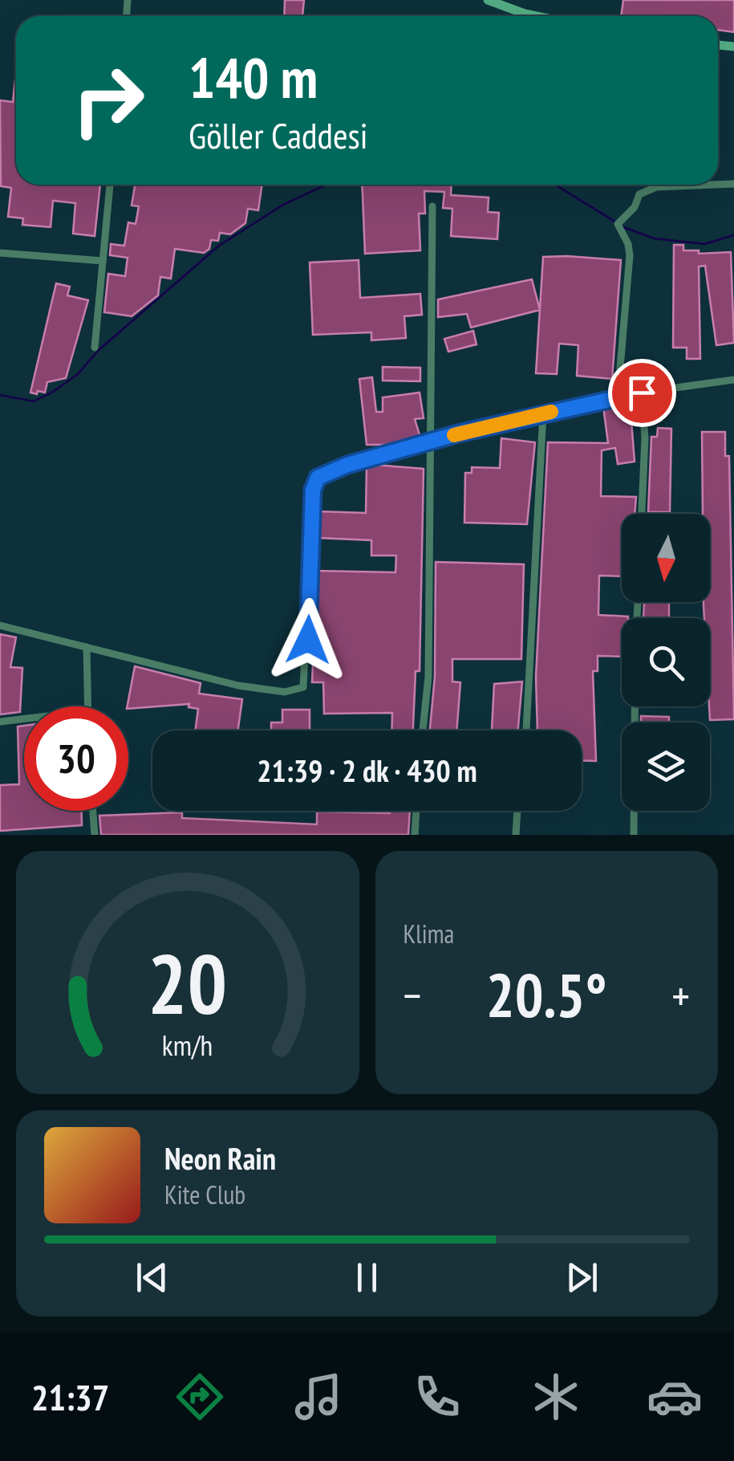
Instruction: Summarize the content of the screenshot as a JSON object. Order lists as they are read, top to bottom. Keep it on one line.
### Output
{"north":"bottom","page":{"turn":["140 m","Göller Caddesi"],"limit":"30","trip":"21:39 · 2 dk · 430 m","tile":"Klima","heat":["−","20.5°","+"],"song":["Neon Rain","Kite Club"],"tabs":"21:37","gauge":["20","km/h"]}}
